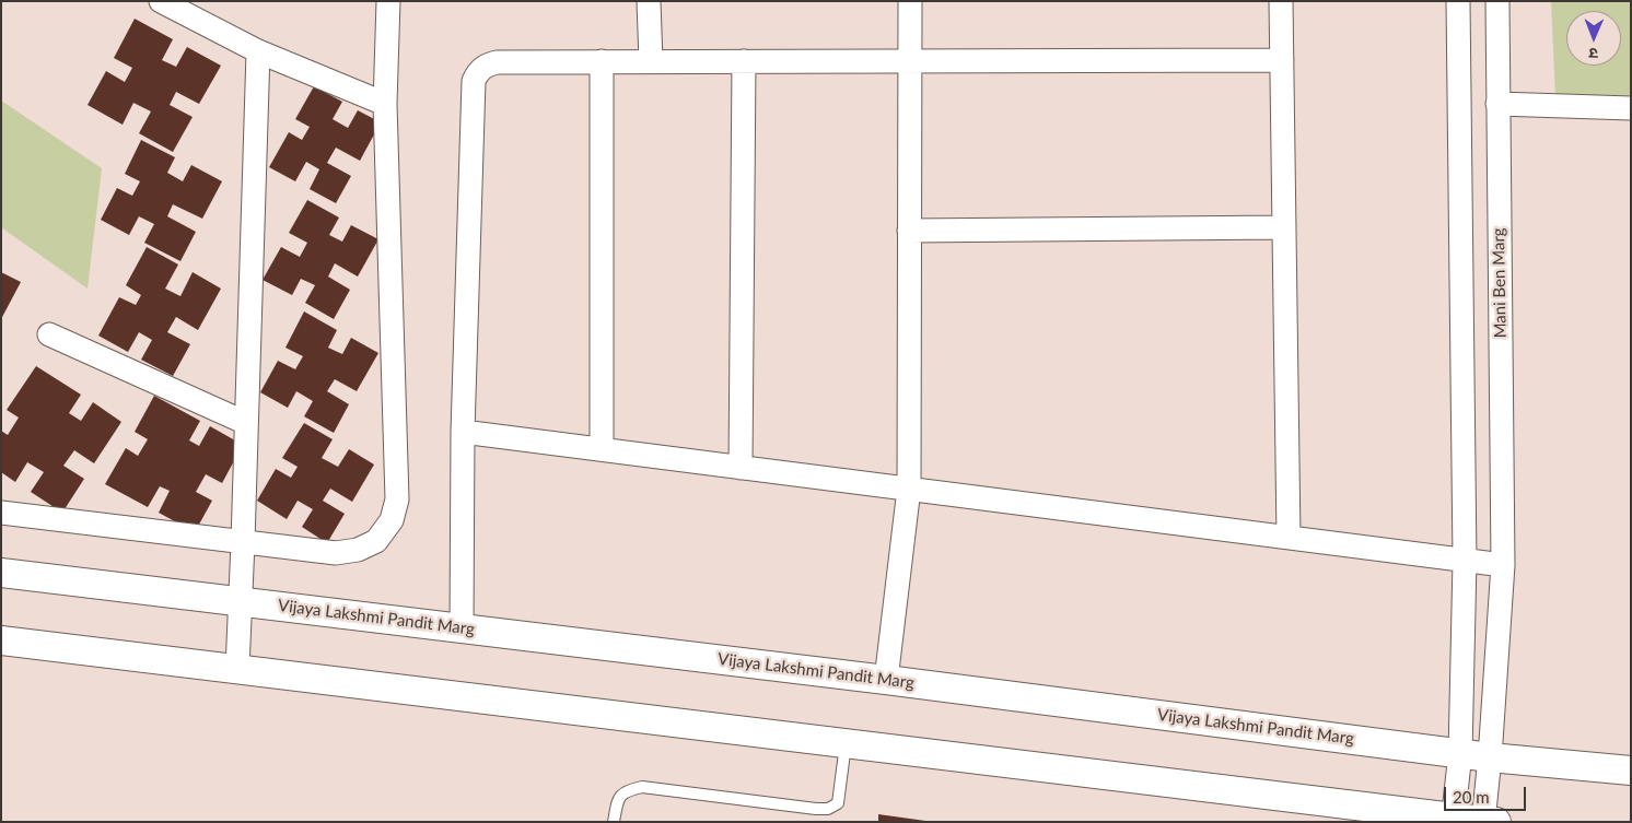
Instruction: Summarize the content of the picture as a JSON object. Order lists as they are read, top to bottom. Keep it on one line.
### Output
{"streets":{"street":["Mani Ben Marg","Vijaya Lakshmi Pandit Marg"]},"crossings":[["Mani Ben Marg","Vijaya Lakshmi Pandit Marg"]],"scale_bar":"20 m","north":"bottom"}
